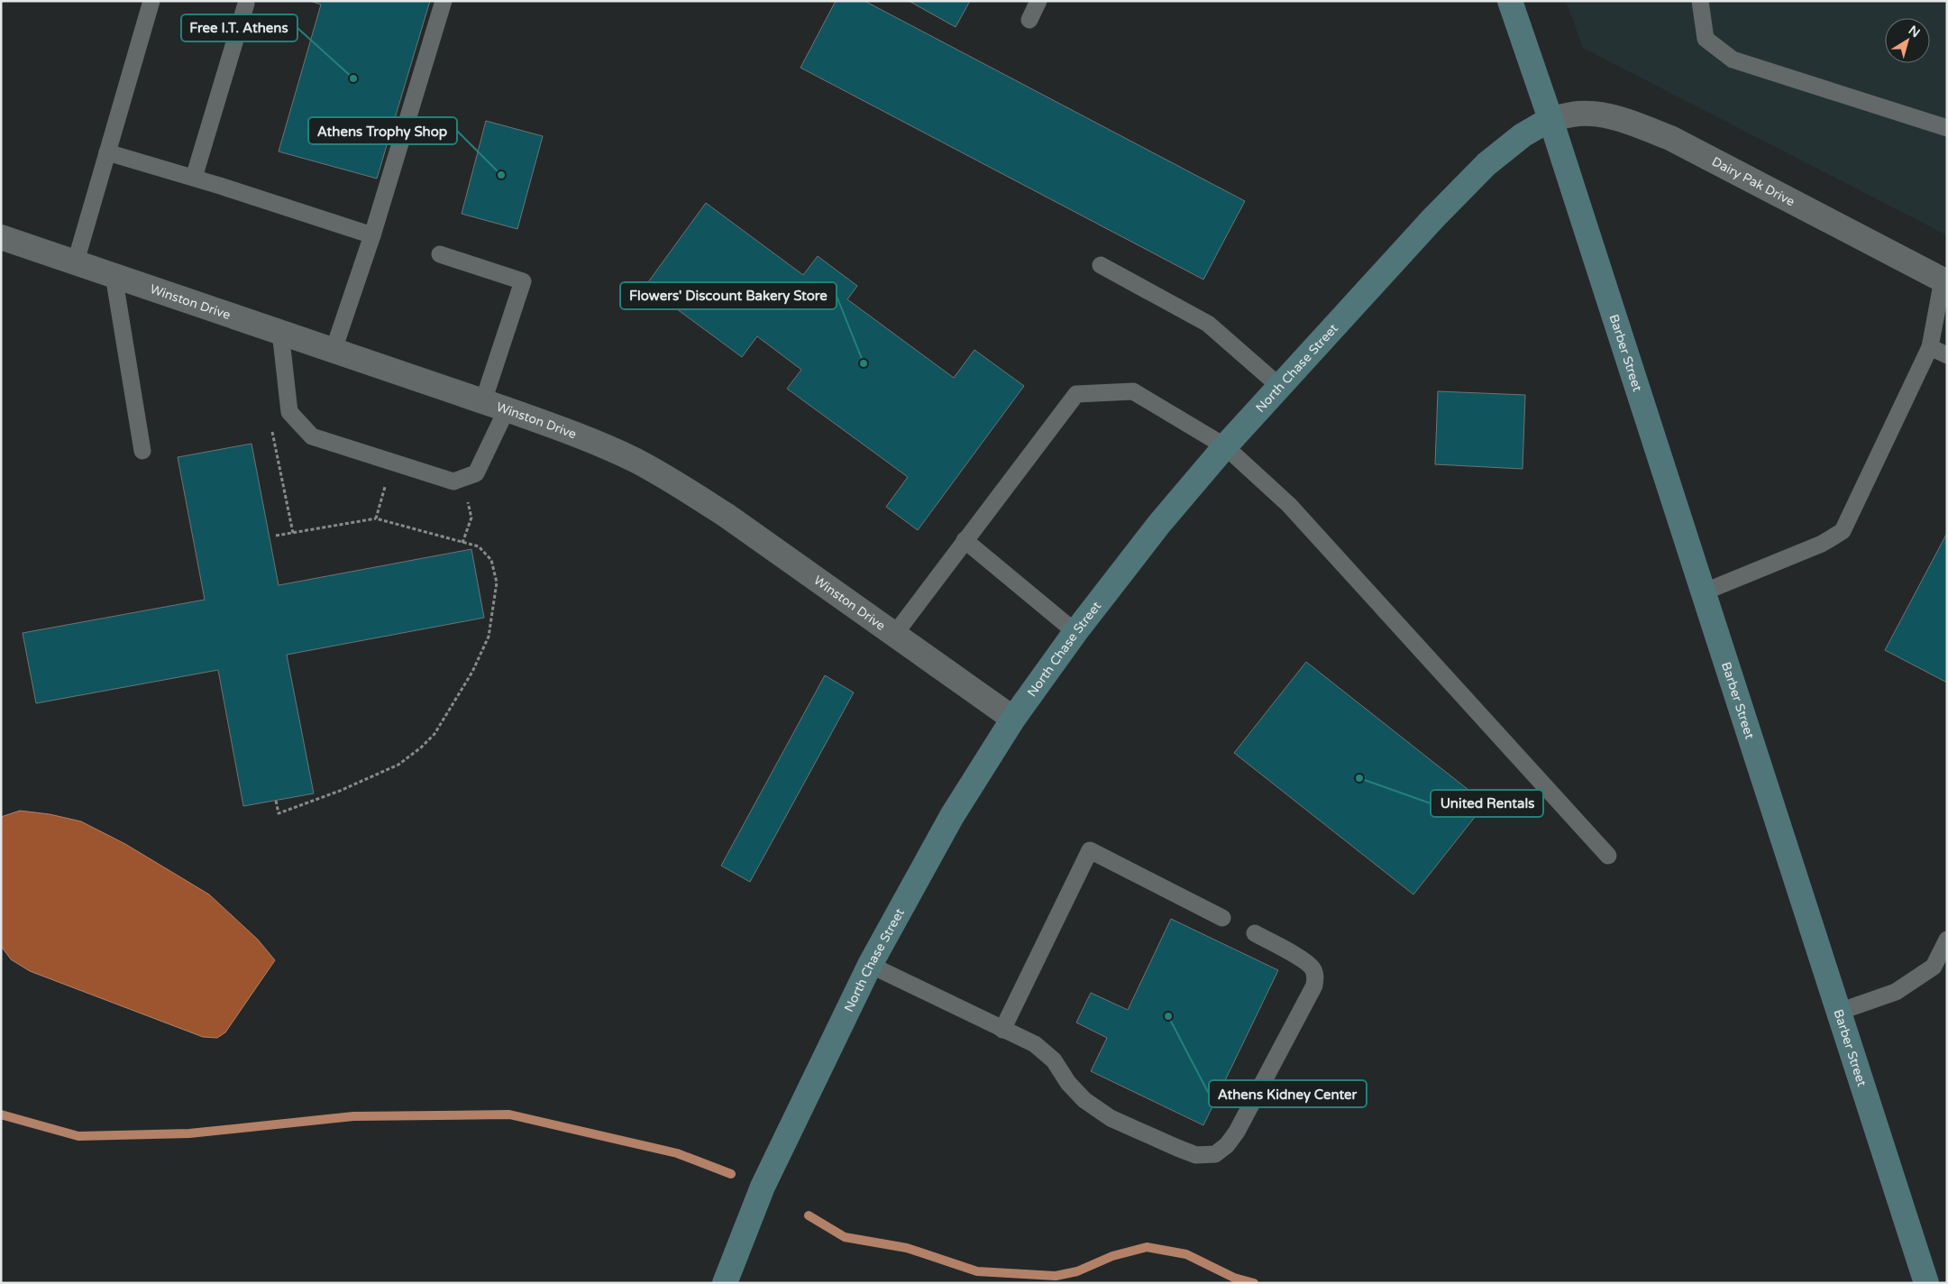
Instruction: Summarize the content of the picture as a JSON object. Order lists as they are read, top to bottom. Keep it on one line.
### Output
{"streets":{"main road":["Barber Street","North Chase Street"],"street":["Dairy Pak Drive","Winston Drive"]},"crossings":[["Dairy Pak Drive","Barber Street"],["Dairy Pak Drive","North Chase Street"],["Winston Drive","North Chase Street"],["Barber Street","North Chase Street"]],"places":["Free I.T. Athens","Athens Trophy Shop","Flowers' Discount Bakery Store","United Rentals","Athens Kidney Center"],"north":"top right"}
